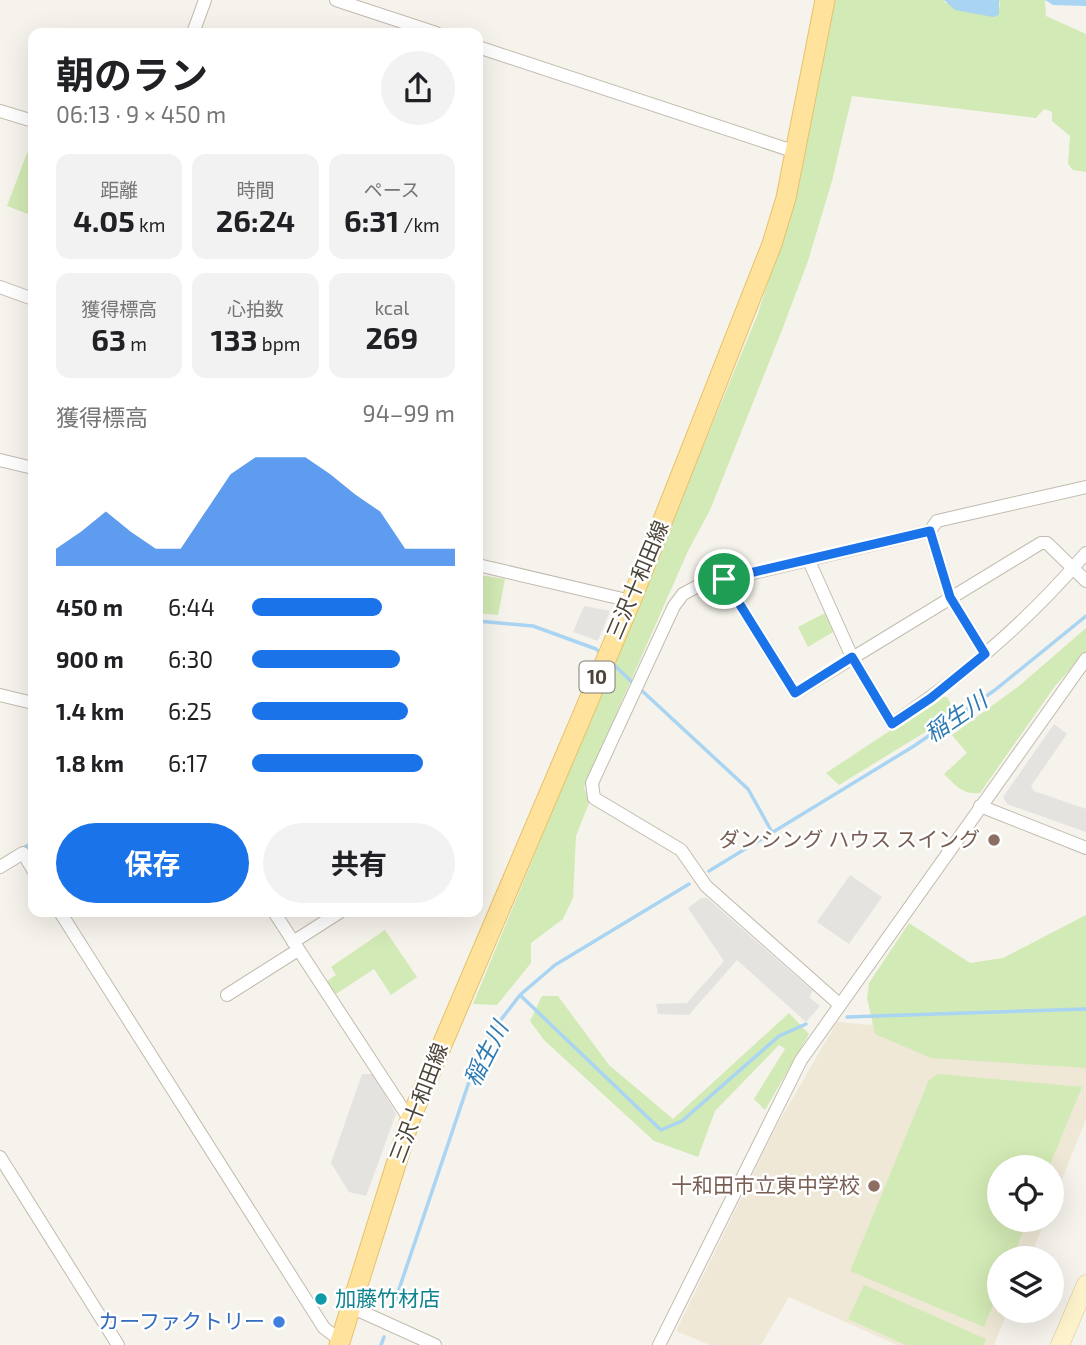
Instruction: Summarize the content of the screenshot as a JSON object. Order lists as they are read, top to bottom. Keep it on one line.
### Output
{"streets":{"main road":["三沢十和田線","10"]},"water":["稲生川"],"places":["ダンシング ハウス スイング","十和田市立東中学校","加藤竹材店","カーファクトリー"],"page":{"heading":["朝のラン","06:13 · 9 × 450 m"],"stats":[["距離","4.05 km"],["時間","26:24"],["ペース","6:31 /km"],["獲得標高","63 m"],["心拍数","133 bpm"],["kcal","269"]],"chart":["獲得標高","94–99 m"],"list":[{"name":"450 m","note":"6:44"},{"name":"900 m","note":"6:30"},{"name":"1.4 km","note":"6:25"},{"name":"1.8 km","note":"6:17"}],"buttons":["保存","共有"]}}
